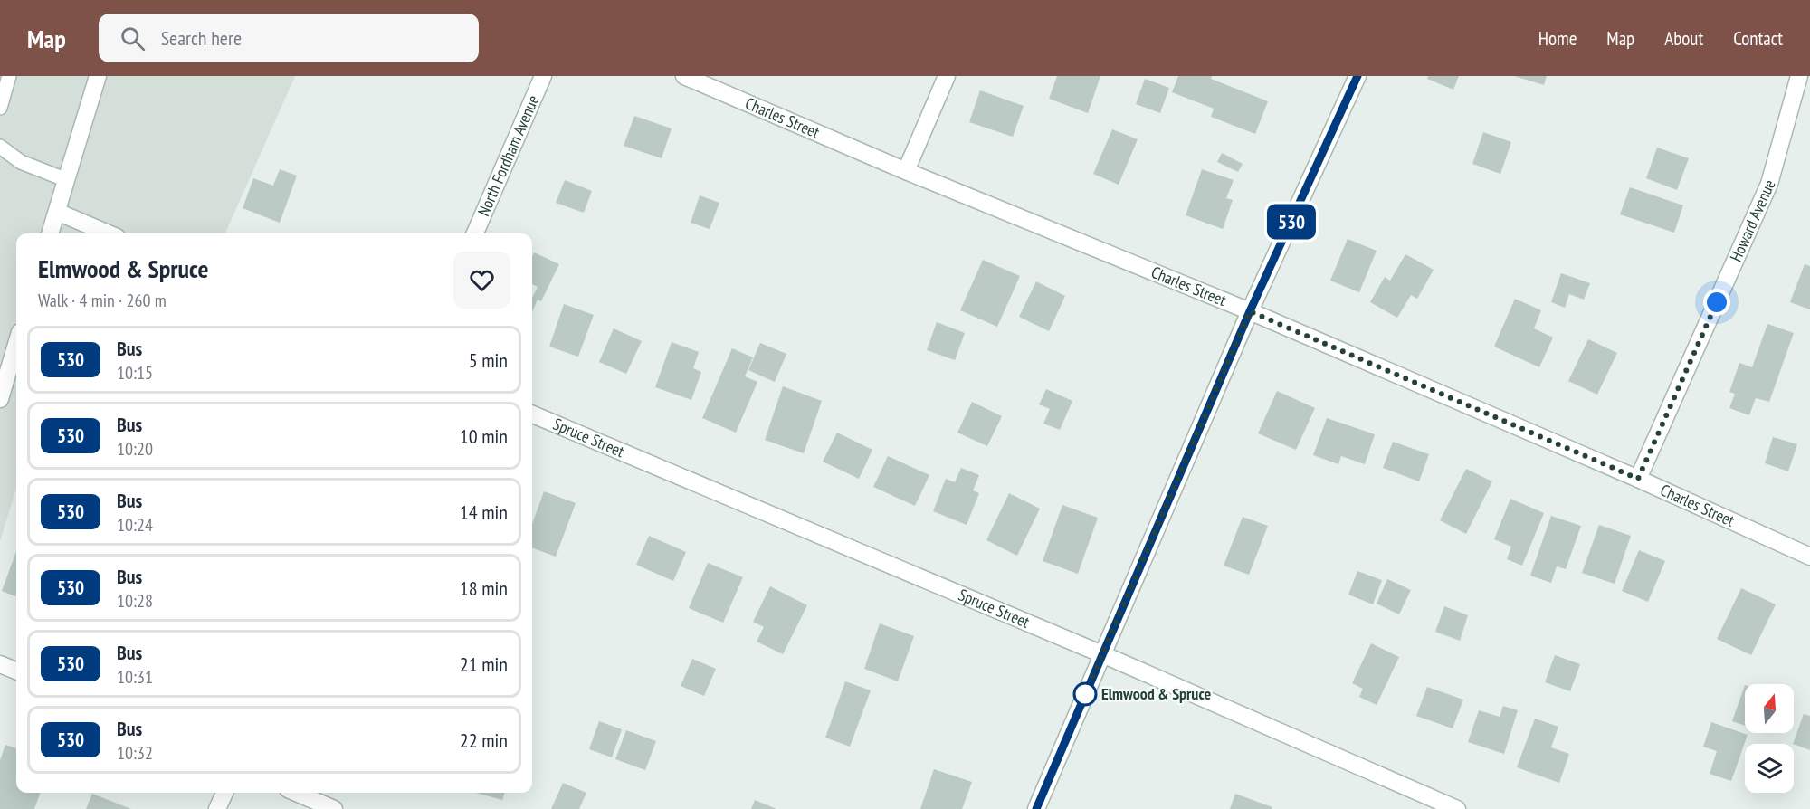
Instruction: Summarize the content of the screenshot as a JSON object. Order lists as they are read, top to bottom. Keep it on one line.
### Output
{"streets":{"street":["Charles Street","North Fordham Avenue","Howard Avenue","Spruce Street"]},"crossings":[["Charles Street","Howard Avenue"]],"places":["Elmwood & Spruce"],"lines":["bus line 530"],"north":"top","page":{"header":"Map","search":"Search here","nav":["Home","Map","About","Contact"],"on_map":"530","heading":["Elmwood & Spruce","Walk · 4 min · 260 m"],"list":[{"mark":"530","name":"Bus","note":"10:15","value":"5 min"},{"mark":"530","name":"Bus","note":"10:20","value":"10 min"},{"mark":"530","name":"Bus","note":"10:24","value":"14 min"},{"mark":"530","name":"Bus","note":"10:28","value":"18 min"},{"mark":"530","name":"Bus","note":"10:31","value":"21 min"},{"mark":"530","name":"Bus","note":"10:32","value":"22 min"}]}}
